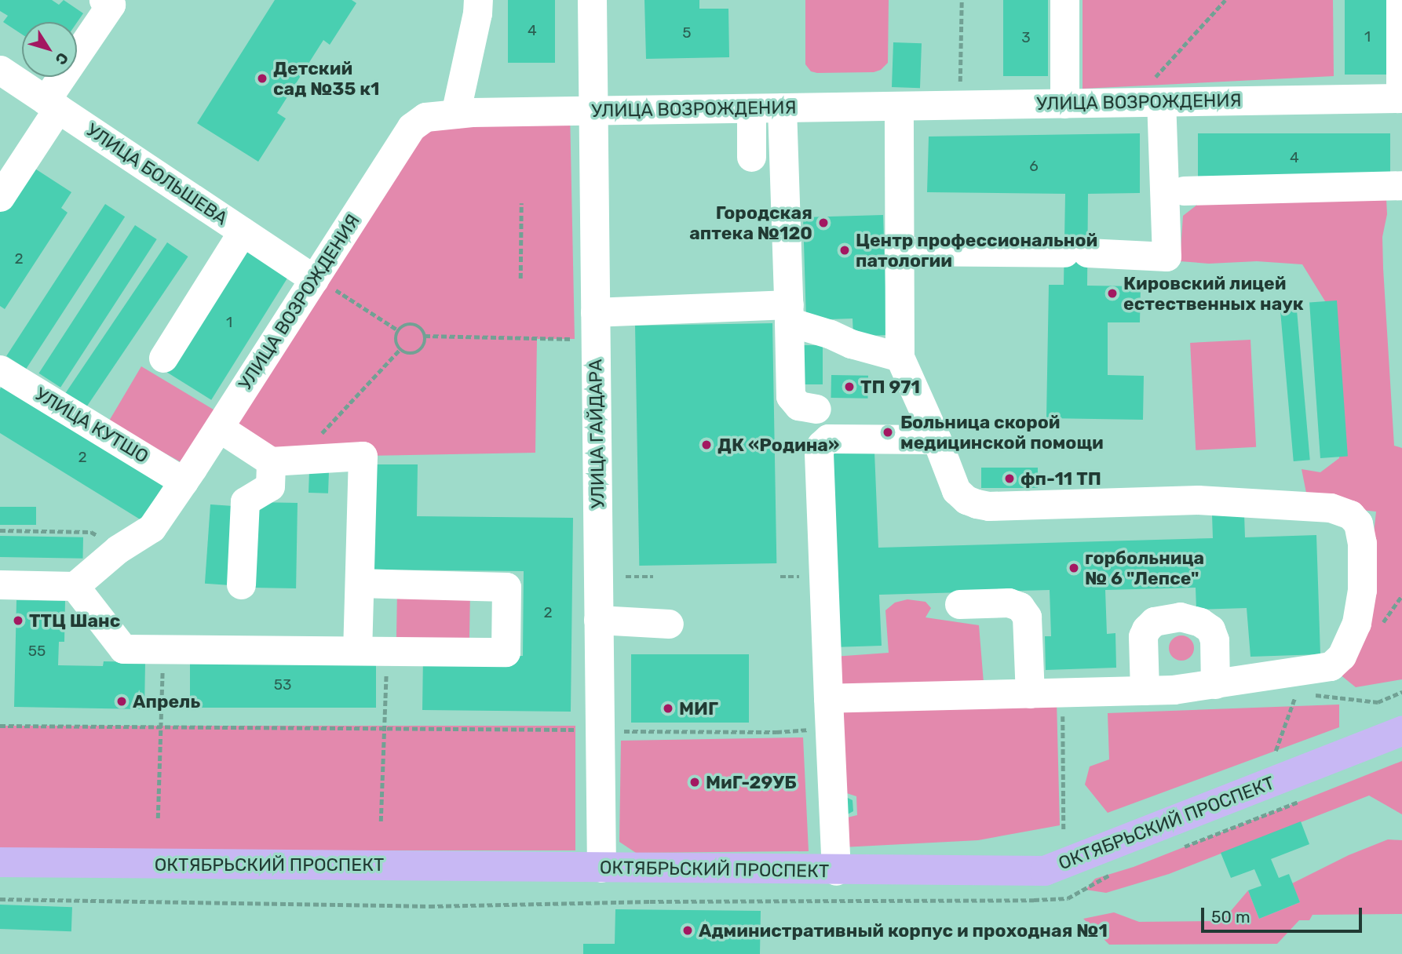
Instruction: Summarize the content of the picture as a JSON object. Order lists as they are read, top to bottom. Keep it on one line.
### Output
{"streets":{"main road":["ОКТЯБРЬСКИЙ ПРОСПЕКТ"],"street":["УЛИЦА ВОЗРОЖДЕНИЯ","УЛИЦА БОЛЬШЕВА","УЛИЦА КУТШО","УЛИЦА ГАЙДАРА"]},"crossings":[["УЛИЦА ВОЗРОЖДЕНИЯ","УЛИЦА БОЛЬШЕВА"],["УЛИЦА ВОЗРОЖДЕНИЯ","УЛИЦА КУТШО"],["УЛИЦА ВОЗРОЖДЕНИЯ","УЛИЦА ГАЙДАРА"],["УЛИЦА ГАЙДАРА","ОКТЯБРЬСКИЙ ПРОСПЕКТ"]],"places":["Детский сад №35 к1","Городская аптека №120","Центр профессиональной патологии","Кировский лицей естественных наук","ТП 971","Больница скорой медицинской помощи","ДК «Родина»","фп-11 ТП","горбольница № 6 \"Лепсе\"","ТТЦ Шанс","Апрель","МИГ","МиГ-29УБ","Административный корпус и проходная №1"],"house_numbers":["4","5","1","3","4","6","2","1","2","2","55","53"],"scale_bar":"50 m","north":"bottom right"}
